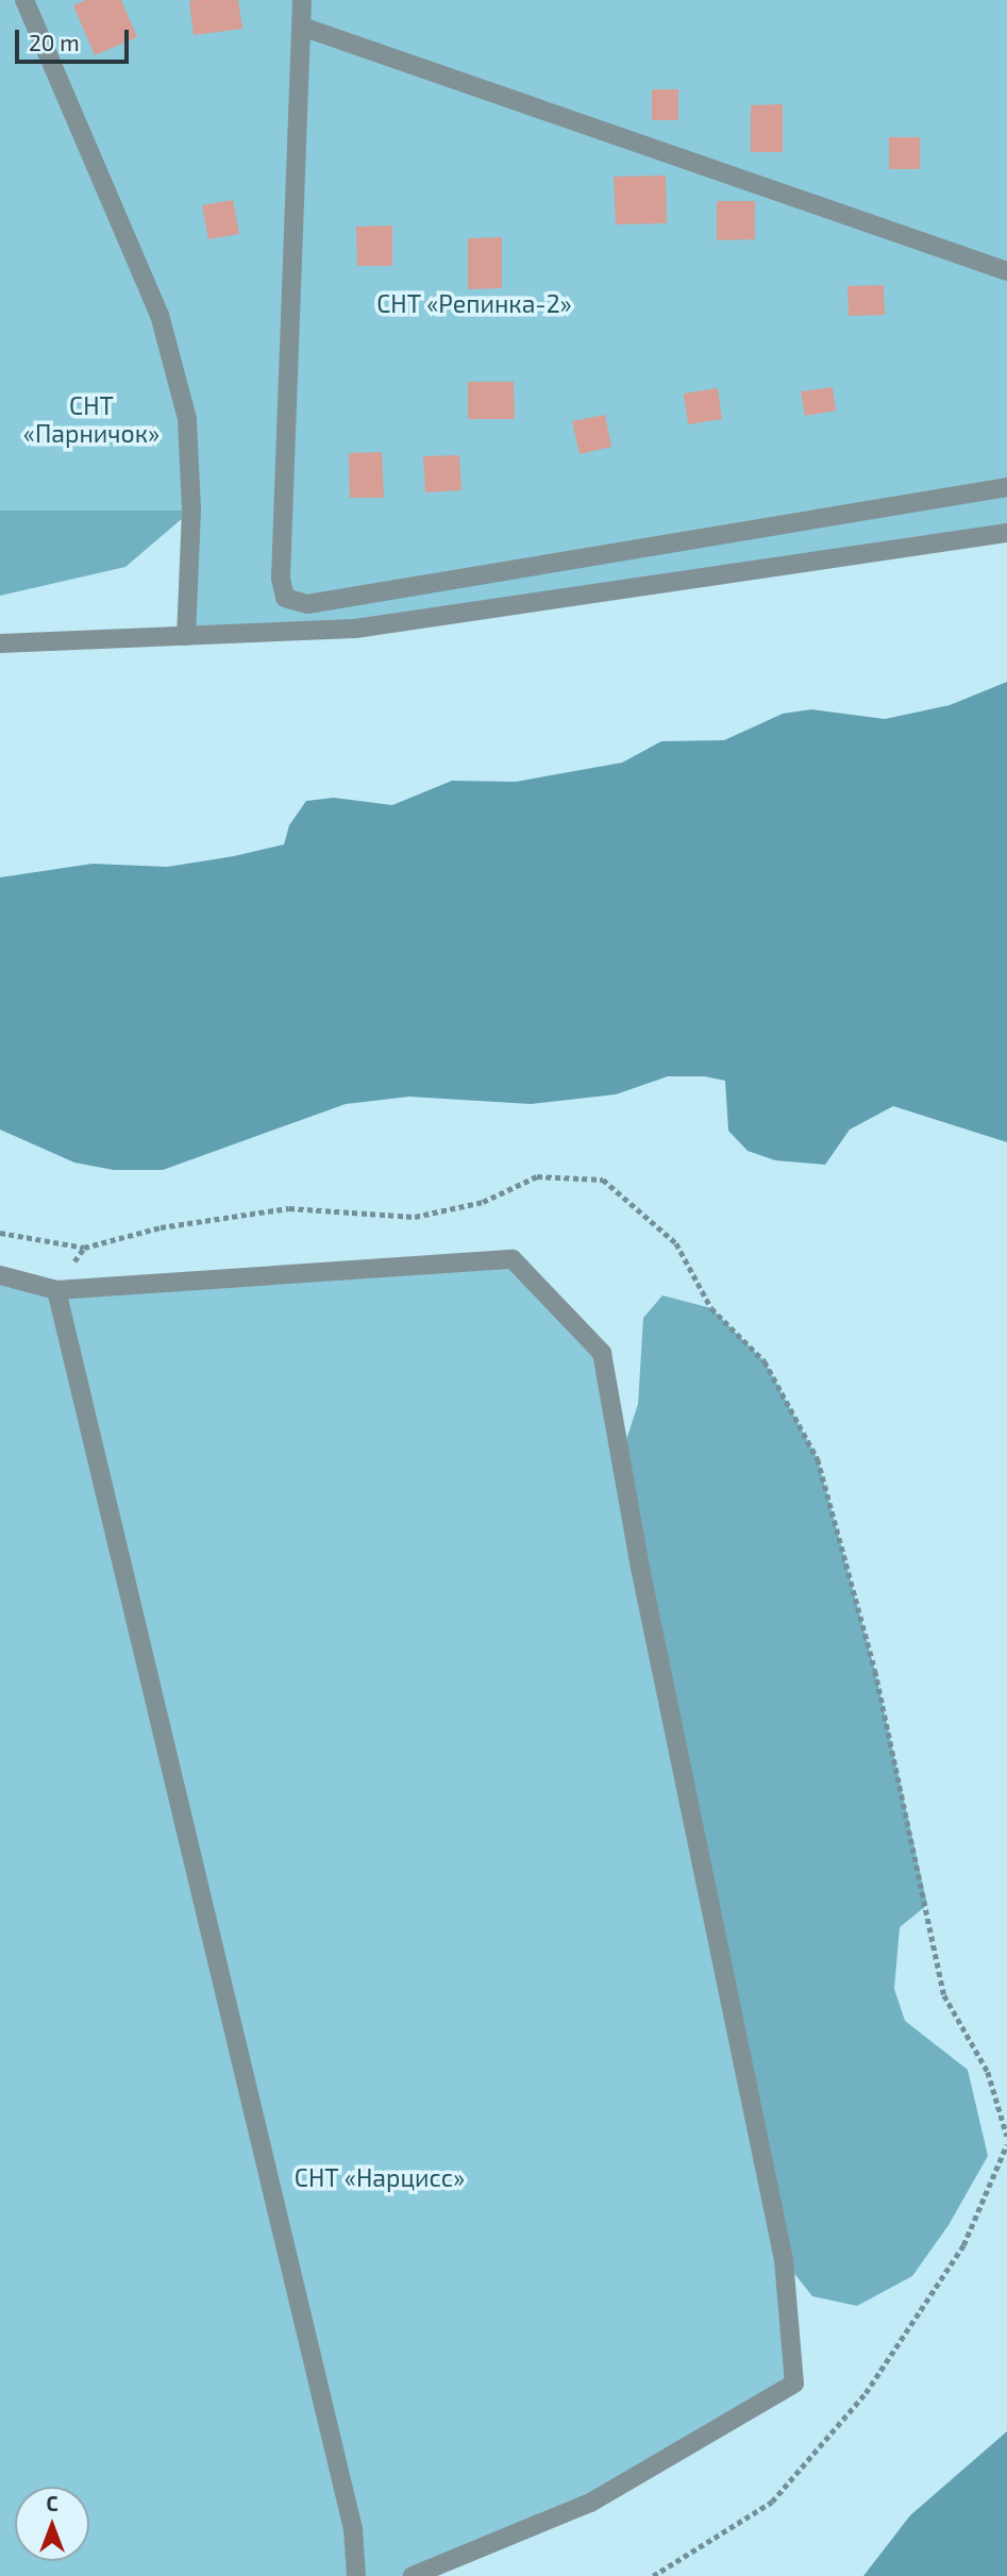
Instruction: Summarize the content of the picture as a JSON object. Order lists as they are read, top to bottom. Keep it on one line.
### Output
{"parks":["СНТ «Репинка-2»","СНТ «Парничок»","СНТ «Нарцисс»"],"scale_bar":"20 m","north":"top"}
